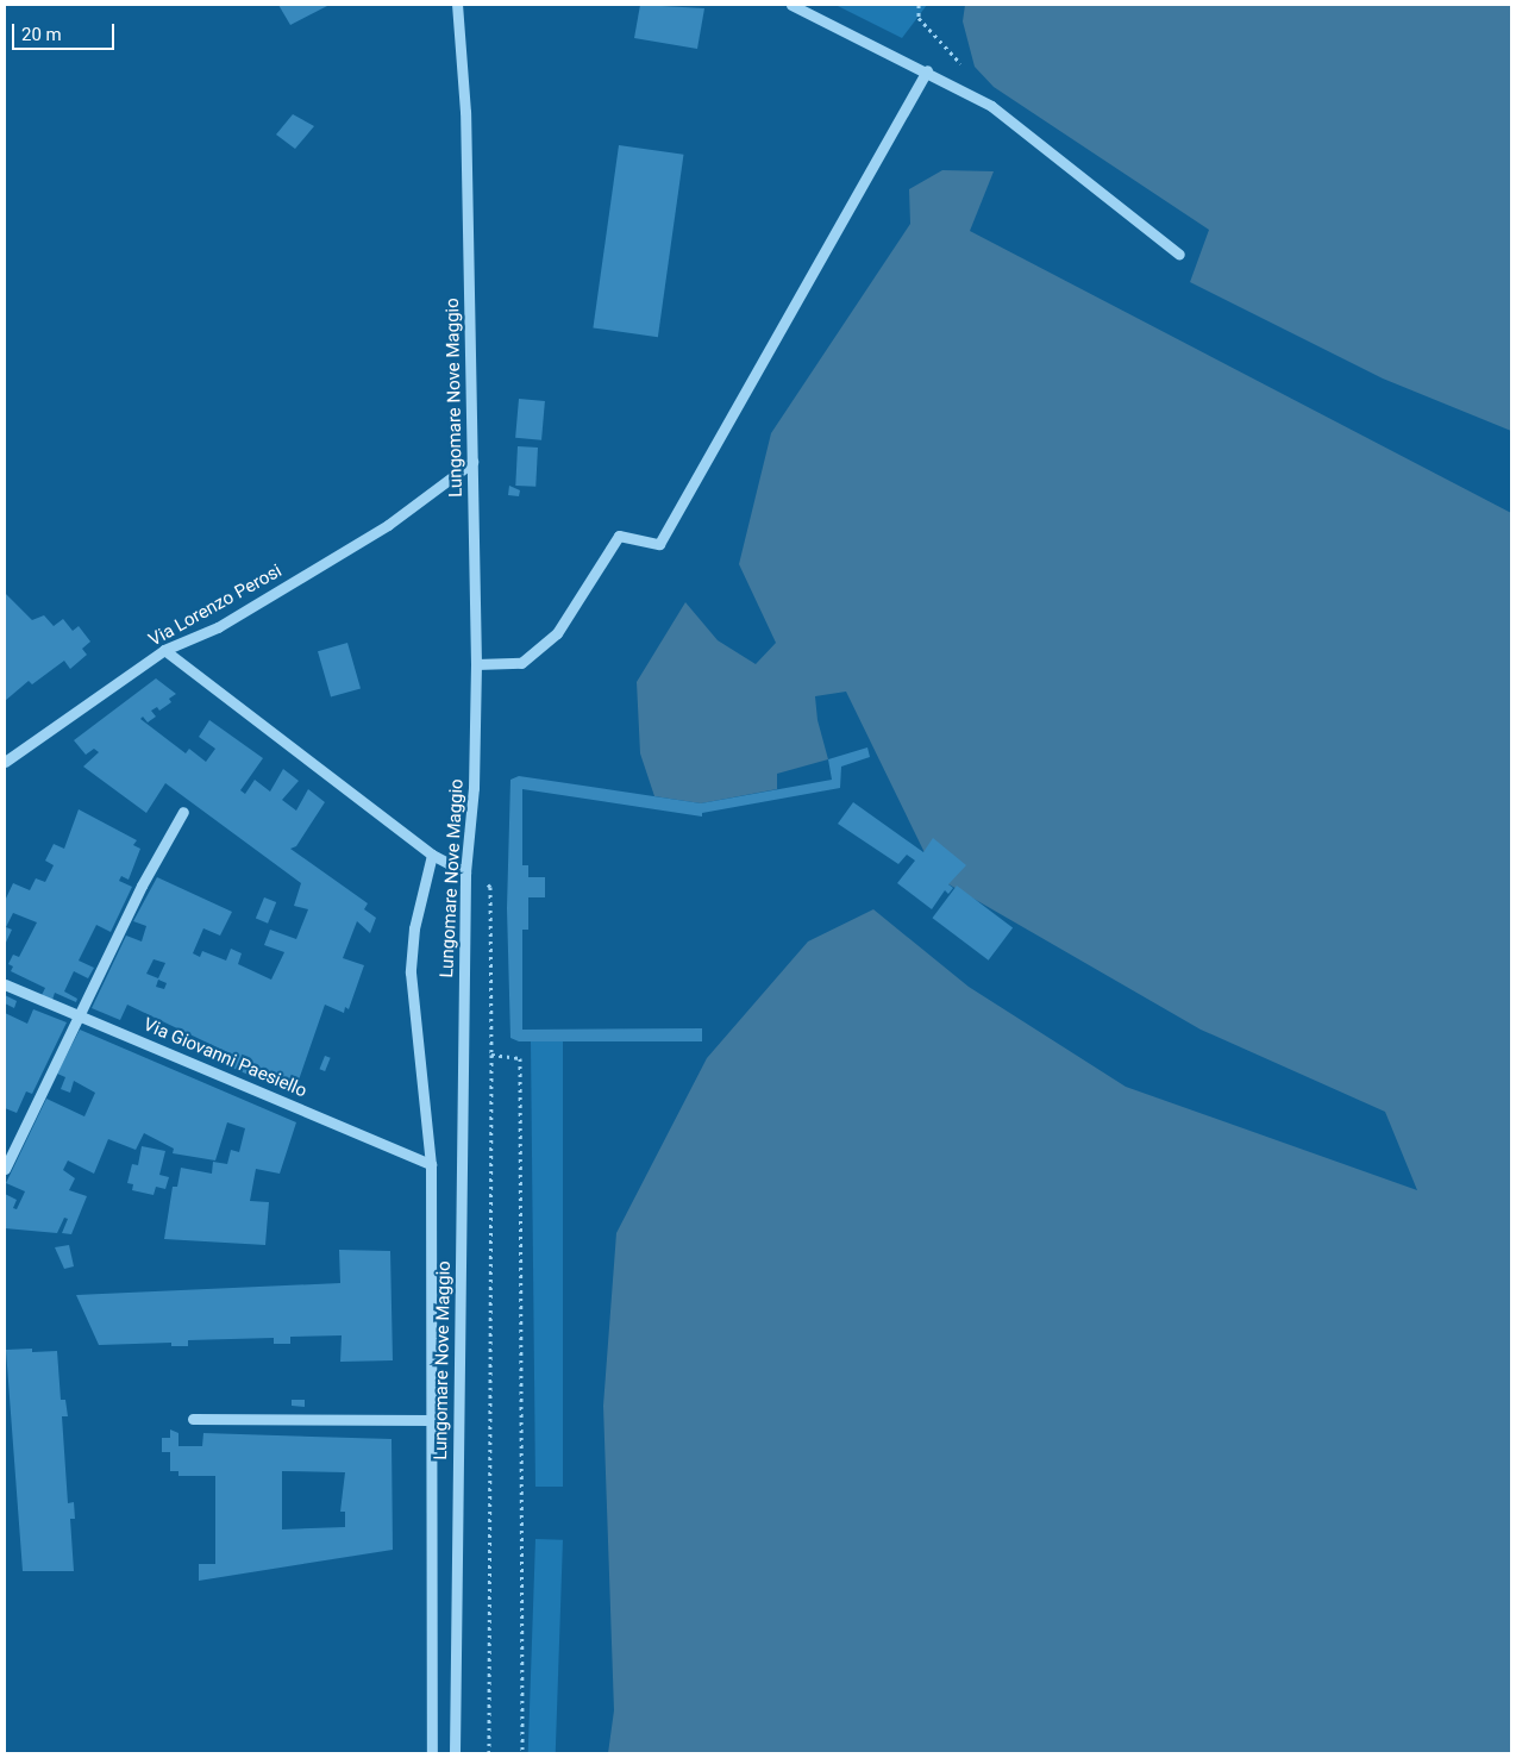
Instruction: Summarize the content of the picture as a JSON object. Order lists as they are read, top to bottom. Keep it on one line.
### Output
{"streets":{"street":["Lungomare Nove Maggio","Via Lorenzo Perosi","Via Giovanni Paesiello"]},"crossings":[["Lungomare Nove Maggio","Via Lorenzo Perosi"]],"scale_bar":"20 m"}
